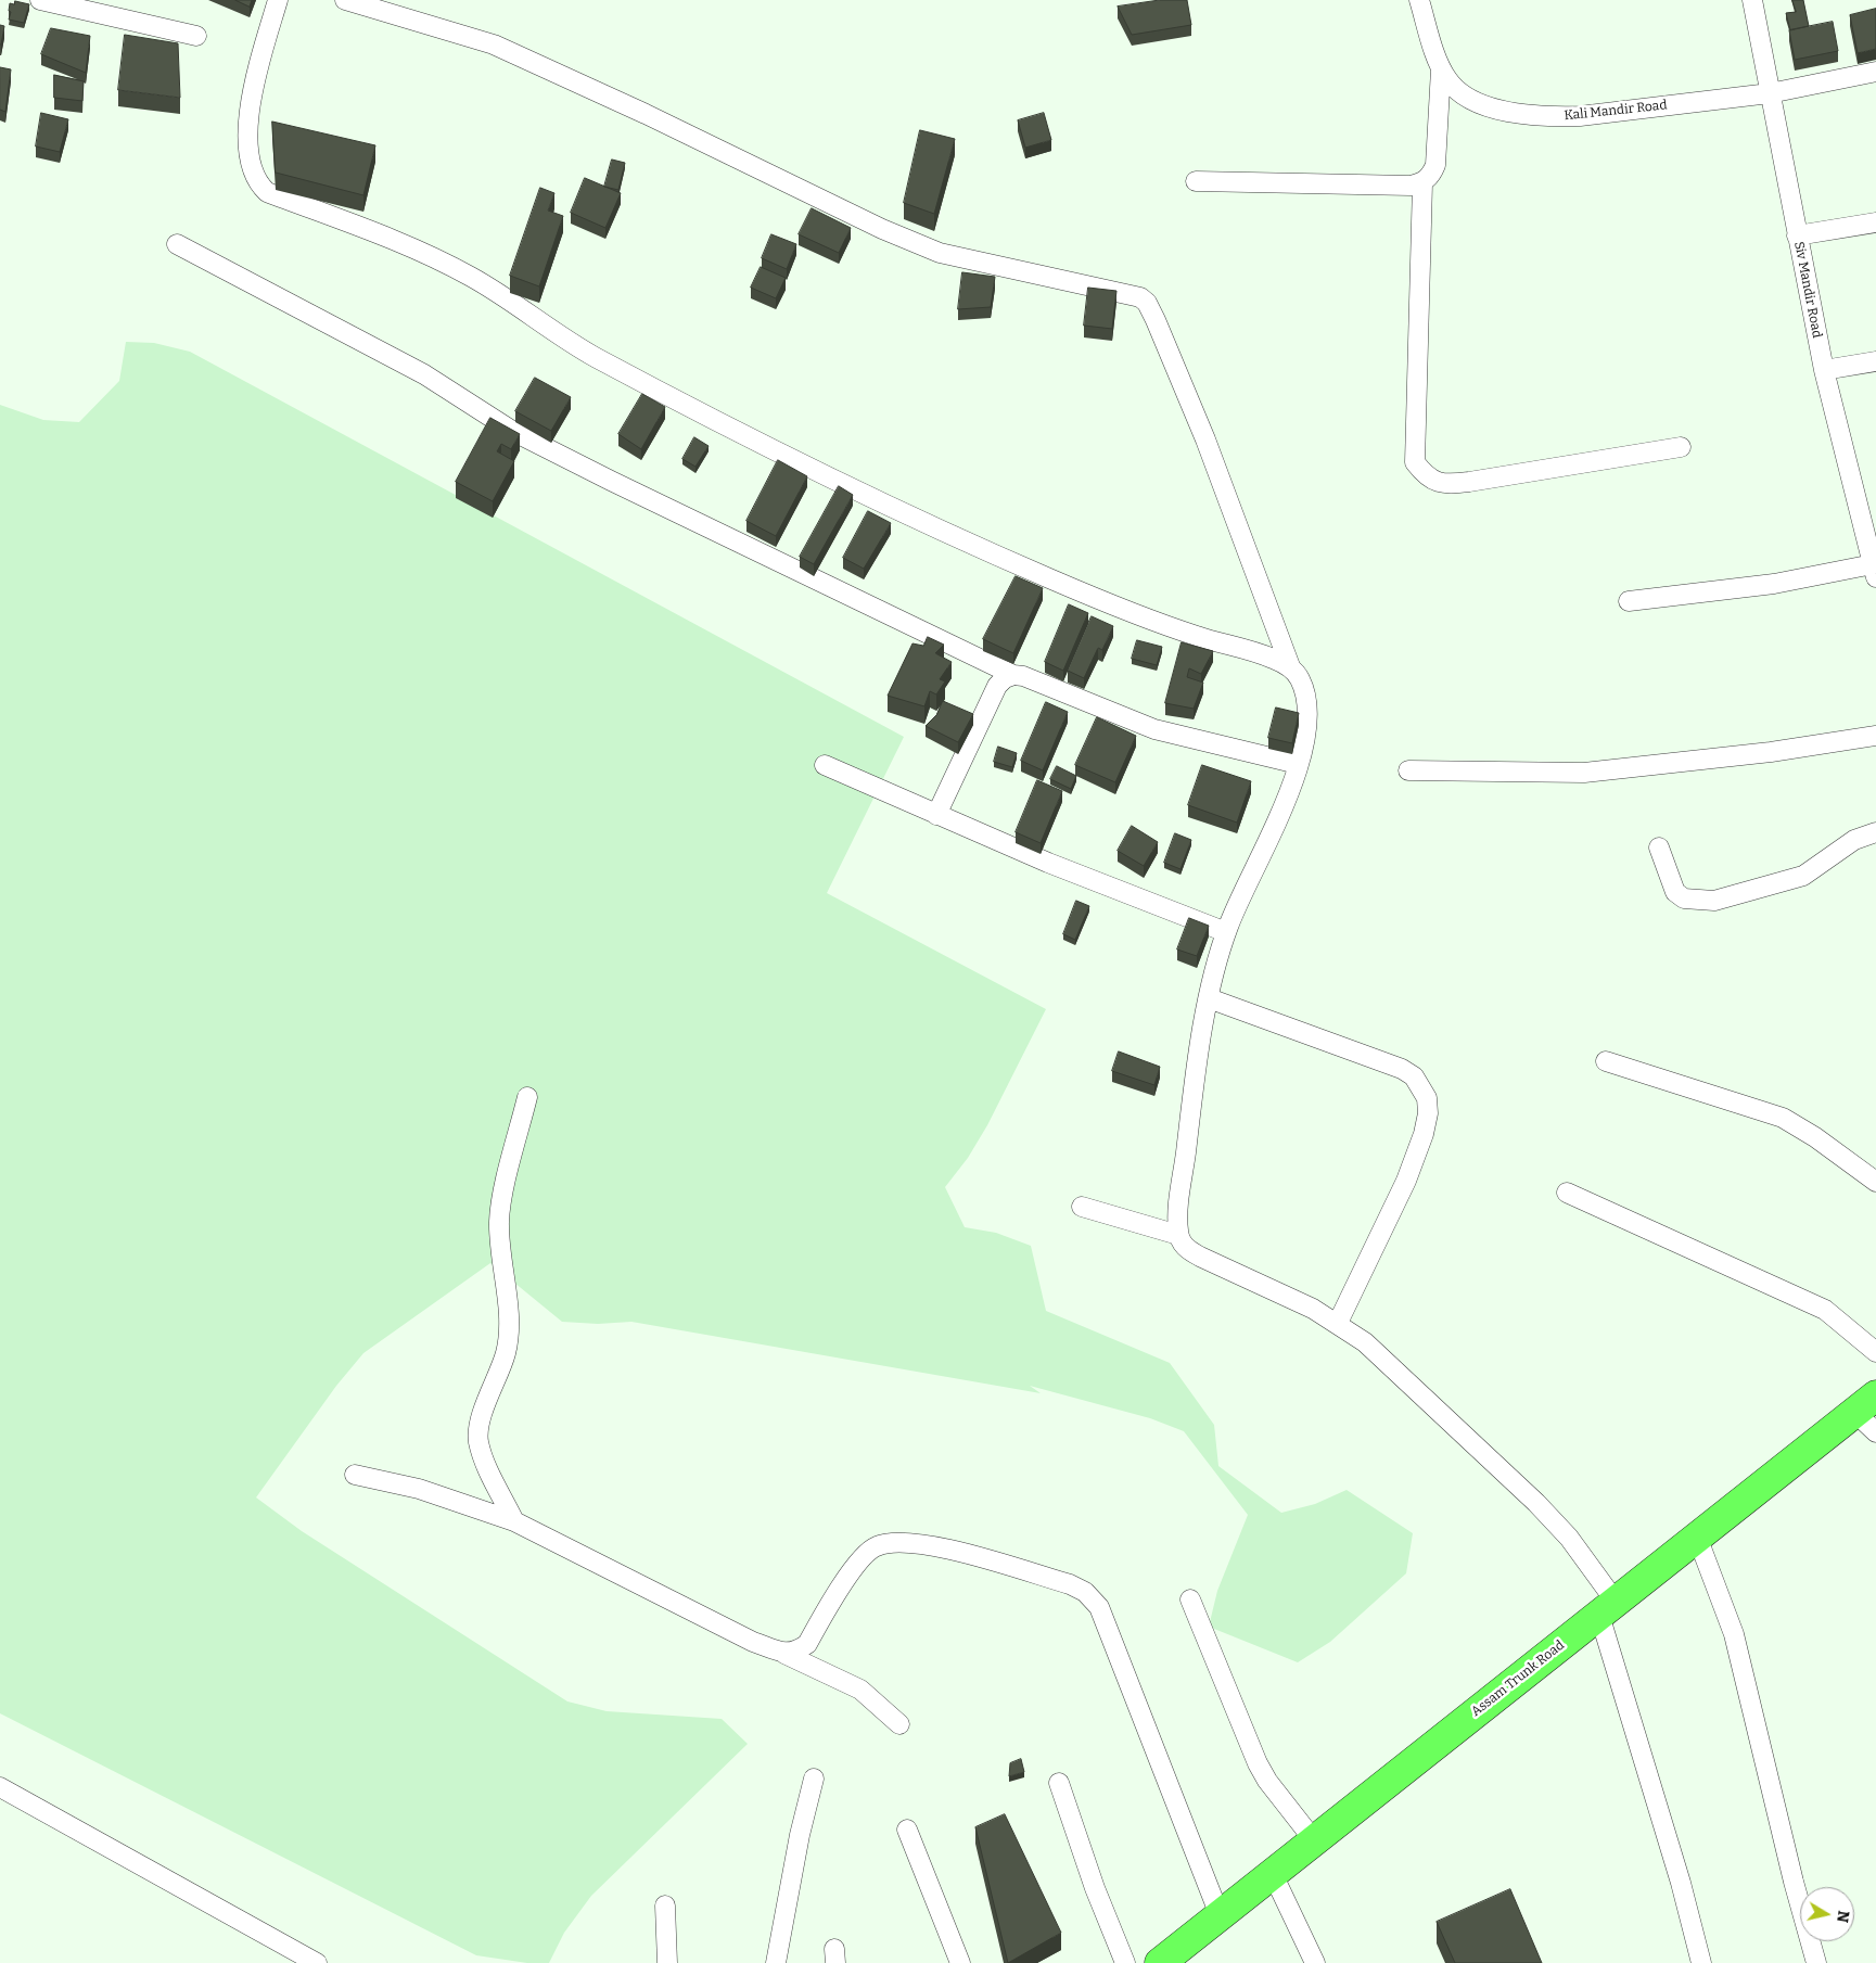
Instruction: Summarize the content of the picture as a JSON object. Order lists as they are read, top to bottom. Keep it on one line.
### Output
{"streets":{"main road":["Assam Trunk Road"],"street":["Kali Mandir Road","Siv Mandir Road"]},"crossings":[["Kali Mandir Road","Siv Mandir Road"]],"north":"right"}
